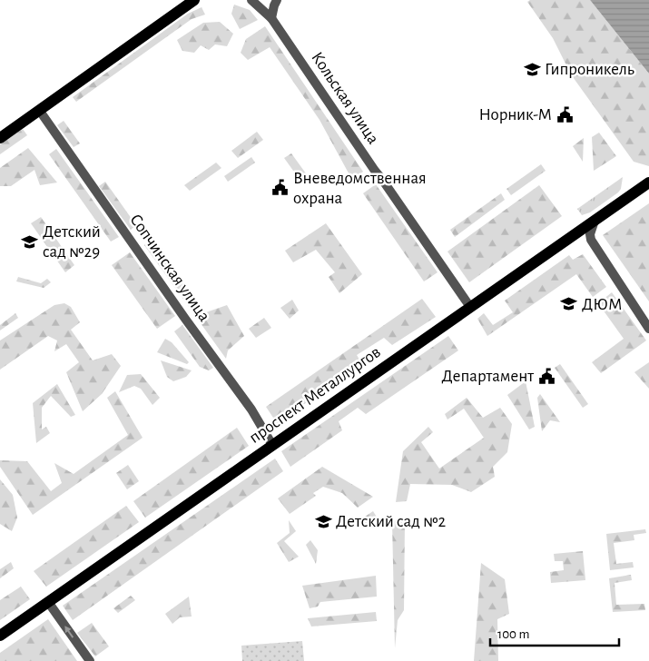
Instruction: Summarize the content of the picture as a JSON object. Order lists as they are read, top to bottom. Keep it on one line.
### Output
{"streets":{"main road":["проспект Металлургов"],"street":["Кольская улица","Сопчинская улица"]},"crossings":[["Кольская улица","проспект Металлургов"],["Сопчинская улица","проспект Металлургов"]],"places":{"school or university":["Гипроникель","Детский сад №29","ДЮМ","Детский сад №2"],"public building":["Норник-М","Вневедомственная охрана","Департамент"]},"scale_bar":"100 m"}
